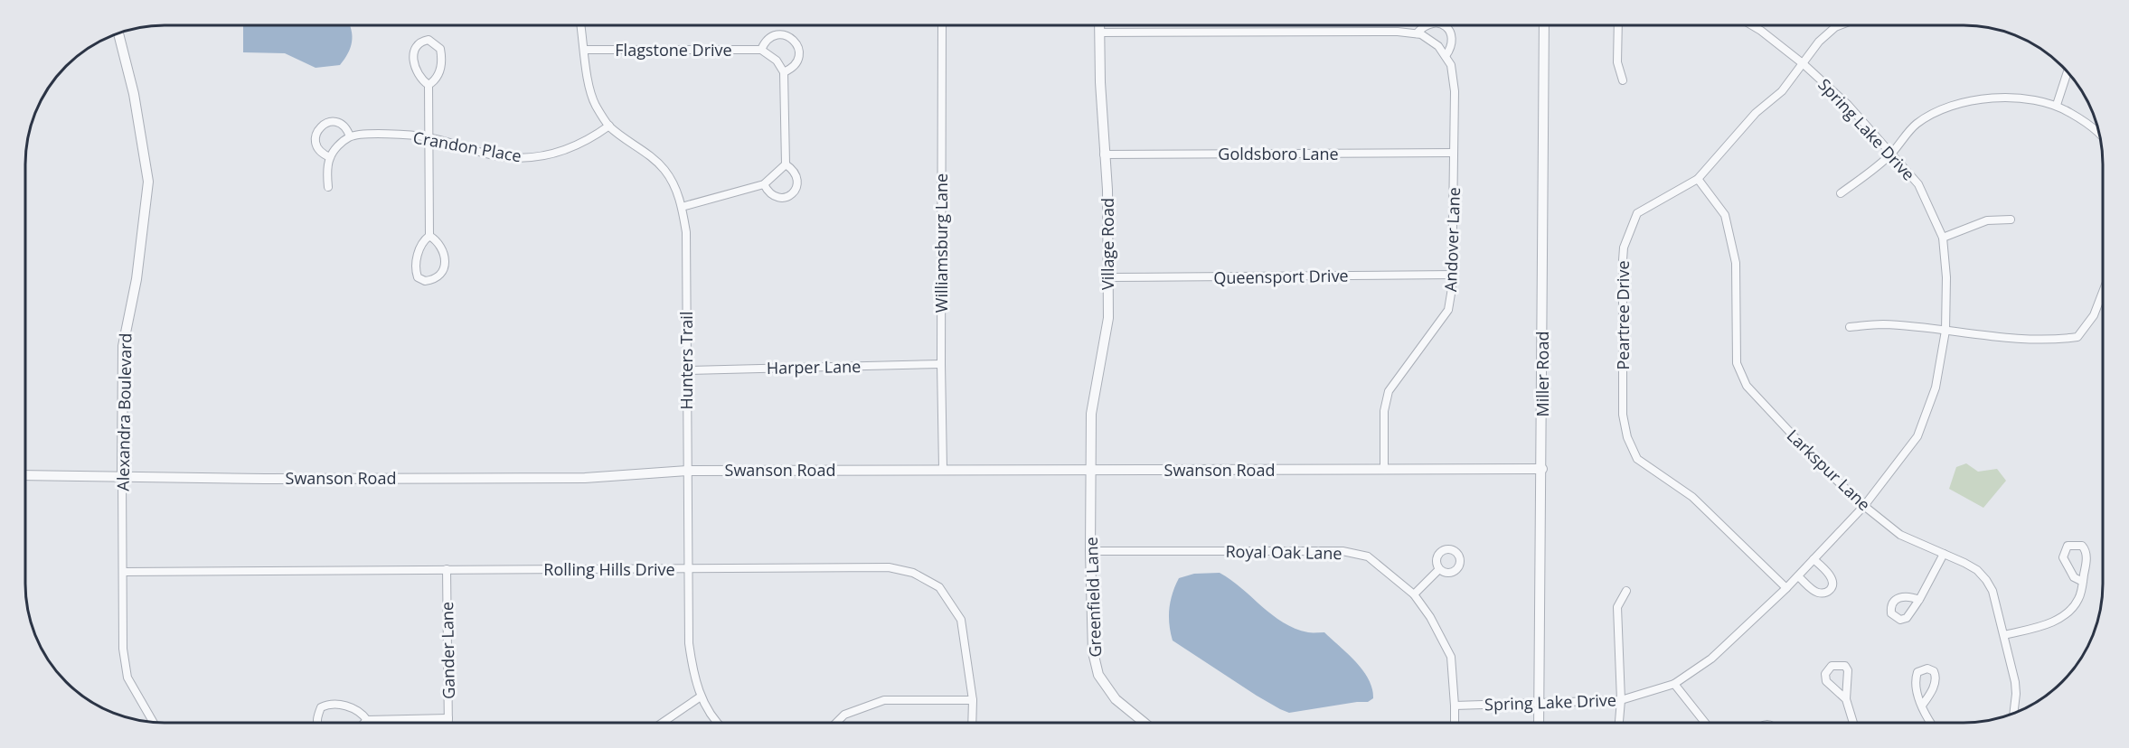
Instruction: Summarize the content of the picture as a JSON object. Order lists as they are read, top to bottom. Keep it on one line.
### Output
{"streets":{"street":["Flagstone Drive","Spring Lake Drive","Crandon Place","Goldsboro Lane","Andover Lane","Williamsburg Lane","Village Road","Queensport Drive","Peartree Drive","Hunters Trail","Harper Lane","Miller Road","Alexandra Boulevard","Swanson Road","Larkspur Lane","Royal Oak Lane","Rolling Hills Drive","Greenfield Lane","Gander Lane"]},"crossings":[["Flagstone Drive","Hunters Trail"],["Spring Lake Drive","Peartree Drive"],["Spring Lake Drive","Miller Road"],["Spring Lake Drive","Larkspur Lane"],["Spring Lake Drive","Royal Oak Lane"],["Crandon Place","Hunters Trail"],["Goldsboro Lane","Andover Lane"],["Goldsboro Lane","Village Road"],["Andover Lane","Village Road"],["Andover Lane","Queensport Drive"],["Andover Lane","Swanson Road"],["Williamsburg Lane","Harper Lane"],["Williamsburg Lane","Swanson Road"],["Village Road","Queensport Drive"],["Village Road","Swanson Road"],["Village Road","Greenfield Lane"],["Peartree Drive","Larkspur Lane"],["Hunters Trail","Harper Lane"],["Hunters Trail","Swanson Road"],["Hunters Trail","Rolling Hills Drive"],["Miller Road","Swanson Road"],["Alexandra Boulevard","Swanson Road"],["Alexandra Boulevard","Rolling Hills Drive"],["Swanson Road","Greenfield Lane"],["Royal Oak Lane","Greenfield Lane"],["Rolling Hills Drive","Gander Lane"]]}
